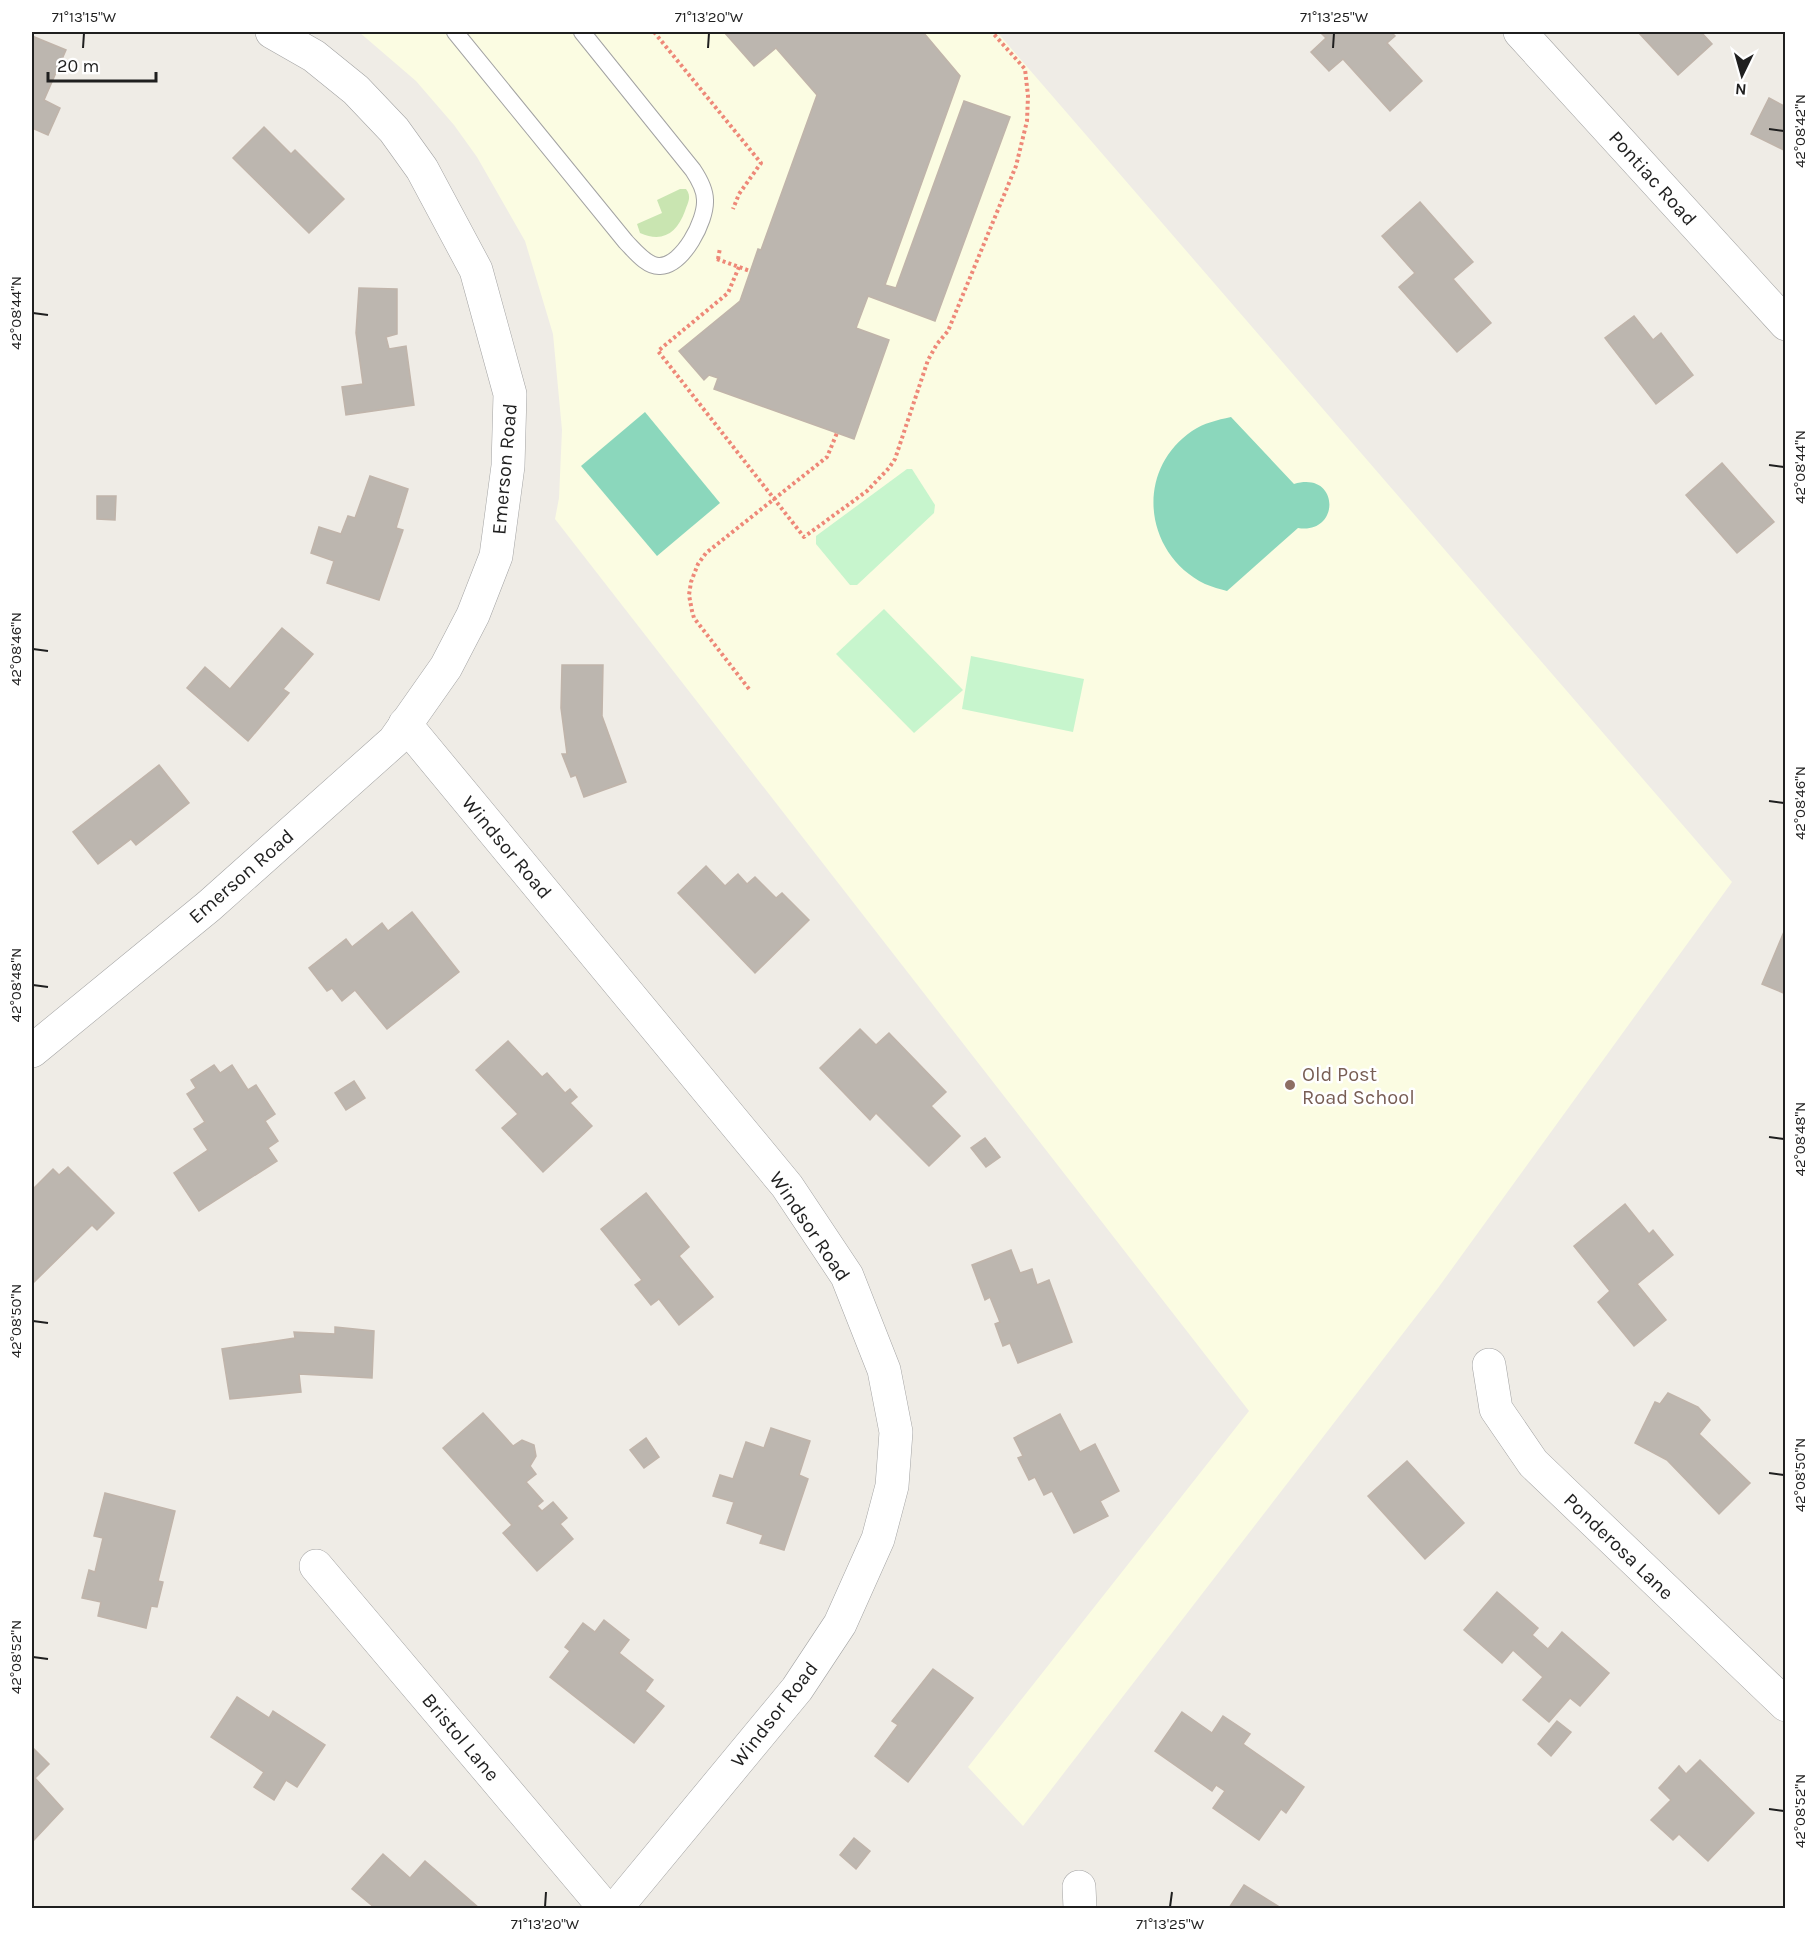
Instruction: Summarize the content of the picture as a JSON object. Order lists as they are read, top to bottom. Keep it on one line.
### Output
{"streets":{"street":["Pontiac Road","Emerson Road","Windsor Road","Ponderosa Lane","Bristol Lane"]},"crossings":[["Emerson Road","Windsor Road"]],"places":["Old Post Road School"],"scale_bar":"20 m","north":"bottom","coordinates":["71°13'15\"W","71°13'20\"W","71°13'25\"W","42°08'42\"N","42°08'44\"N","42°08'46\"N","42°08'48\"N","42°08'50\"N","42°08'52\"N"]}
